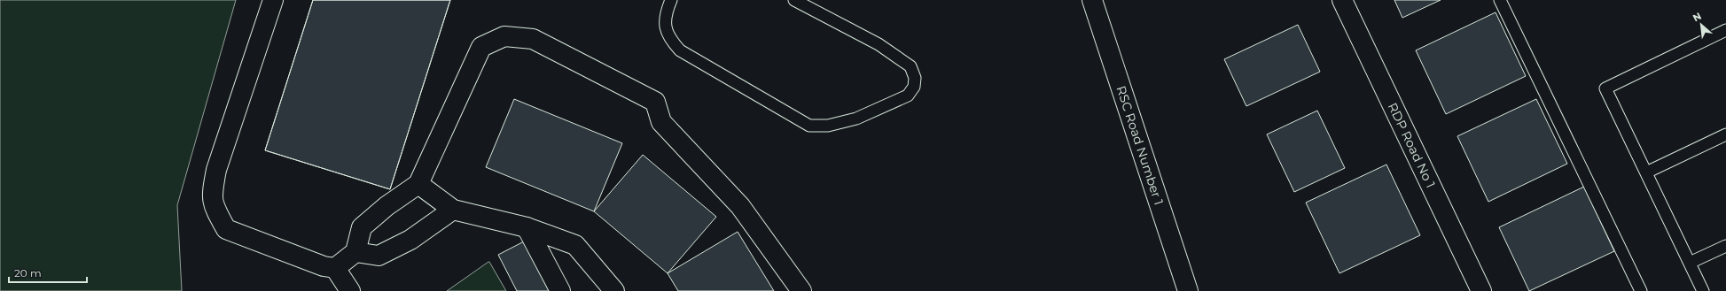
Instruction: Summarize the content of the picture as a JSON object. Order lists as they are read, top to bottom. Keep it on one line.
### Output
{"streets":{"street":["RSC Road Number 1","RDP Road No 1"]},"scale_bar":"20 m","north":"top left"}
